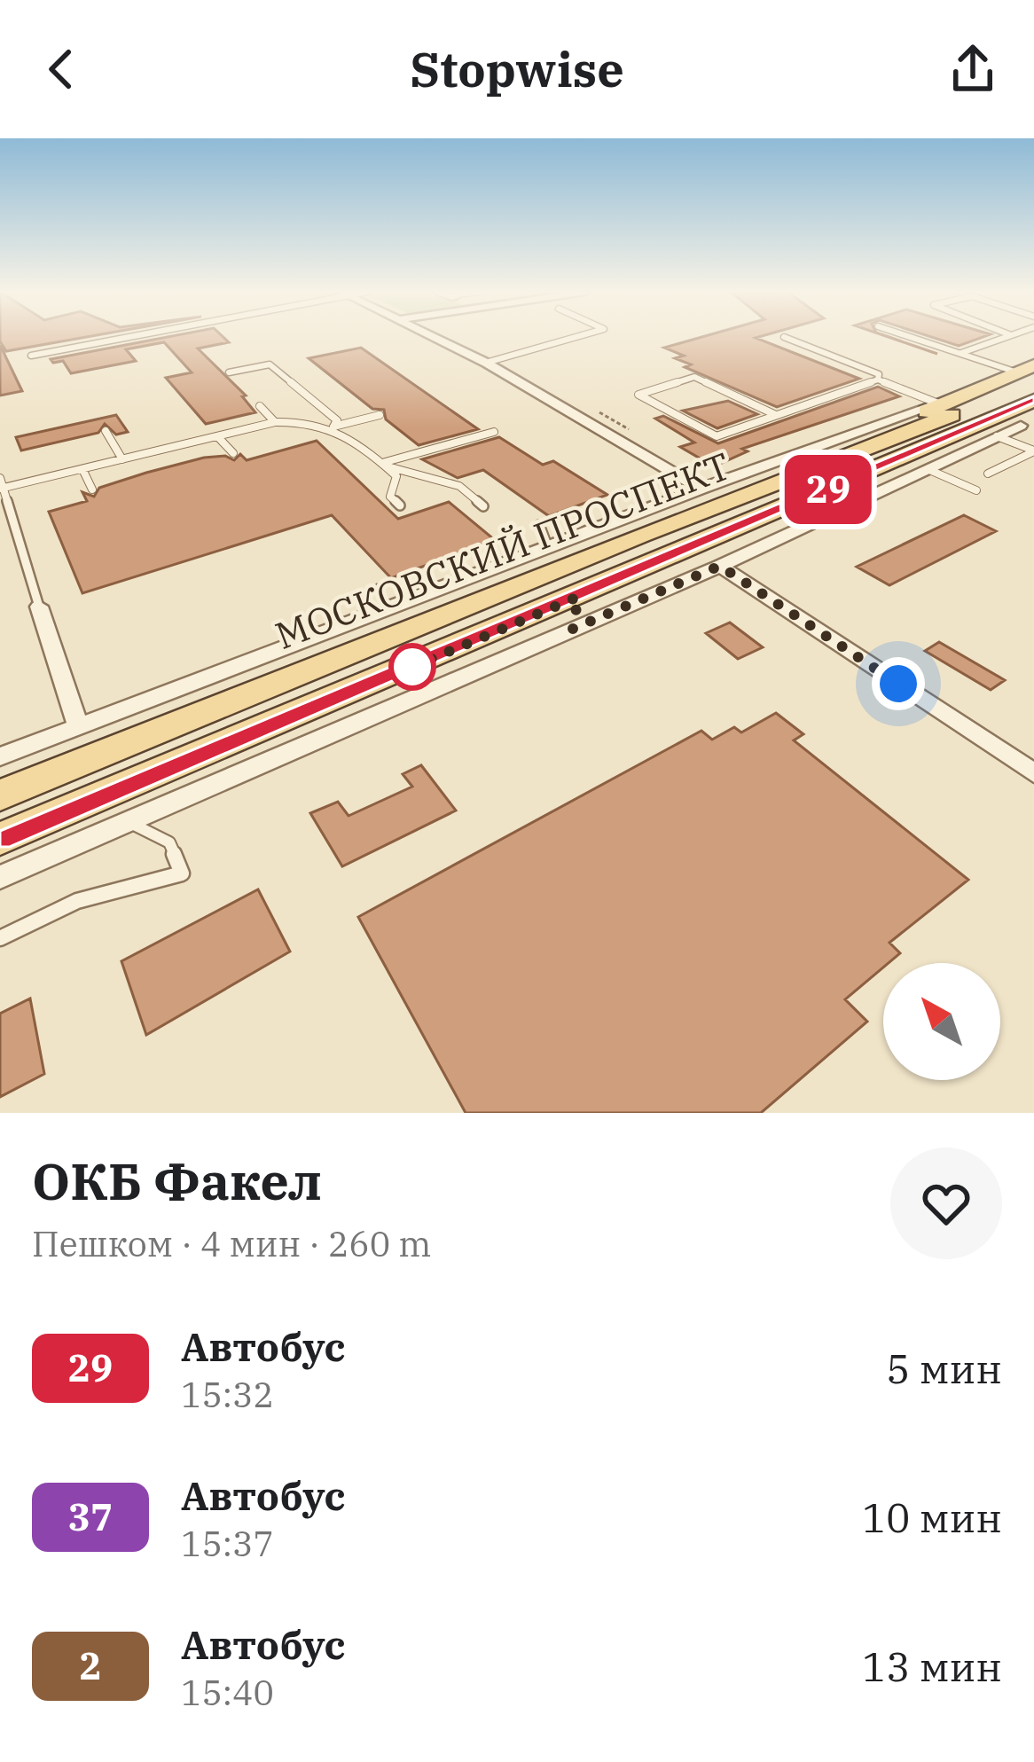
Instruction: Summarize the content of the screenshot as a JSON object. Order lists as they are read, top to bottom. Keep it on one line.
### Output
{"streets":{"main road":["МОСКОВСКИЙ ПРОСПЕКТ"]},"lines":["bus line 29"],"north":"top left","page":{"header":"Stopwise","on_map":"29","heading":["ОКБ Факел","Пешком · 4 мин · 260 m"],"list":[{"mark":"29","name":"Автобус","note":"15:32","value":"5 мин"},{"mark":"37","name":"Автобус","note":"15:37","value":"10 мин"},{"mark":"2","name":"Автобус","note":"15:40","value":"13 мин"}]}}
